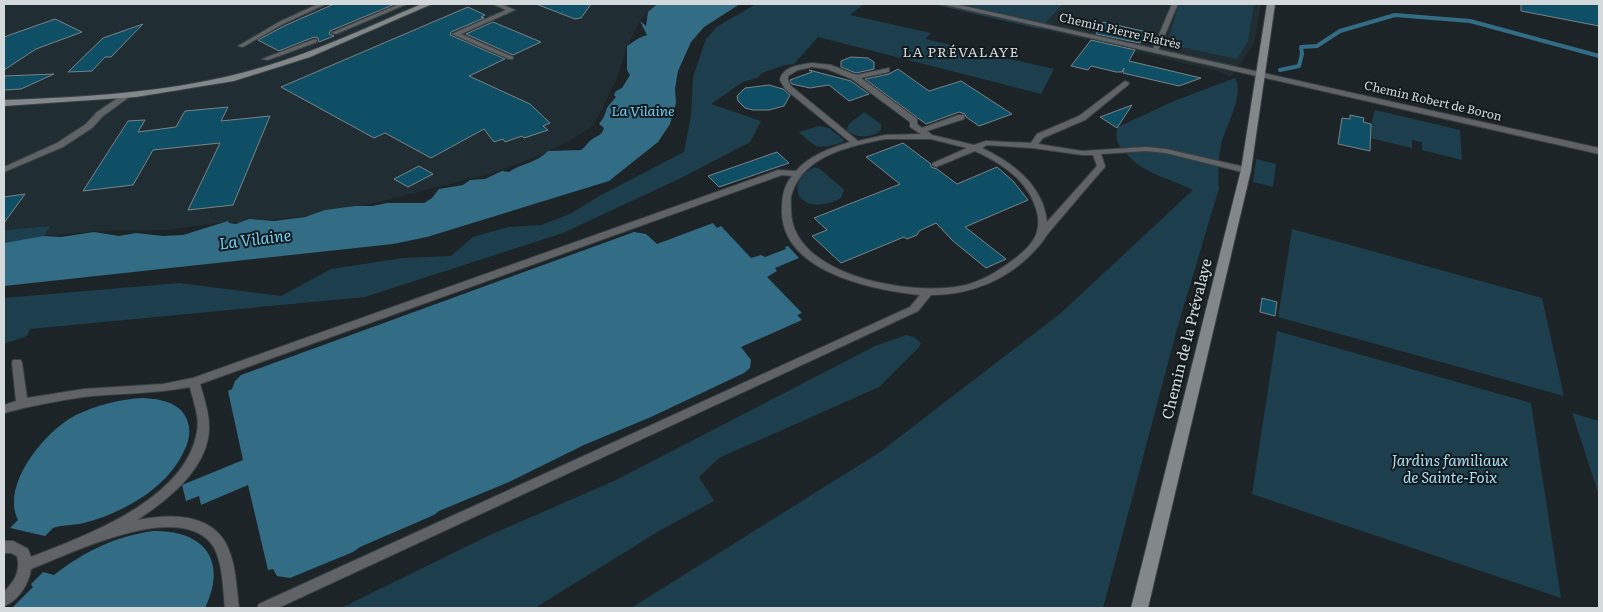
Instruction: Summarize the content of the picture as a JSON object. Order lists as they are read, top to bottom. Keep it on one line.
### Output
{"streets":{"street":["Chemin Pierre Flatrès","Chemin Robert de Boron","Chemin de la Prévalaye"]},"crossings":[["Chemin Pierre Flatrès","Chemin Robert de Boron"],["Chemin Pierre Flatrès","Chemin de la Prévalaye"],["Chemin Robert de Boron","Chemin de la Prévalaye"]],"districts":["LA PRÉVALAYE"],"water":["La Vilaine"],"parks":["Jardins familiaux de Sainte-Foix"]}
